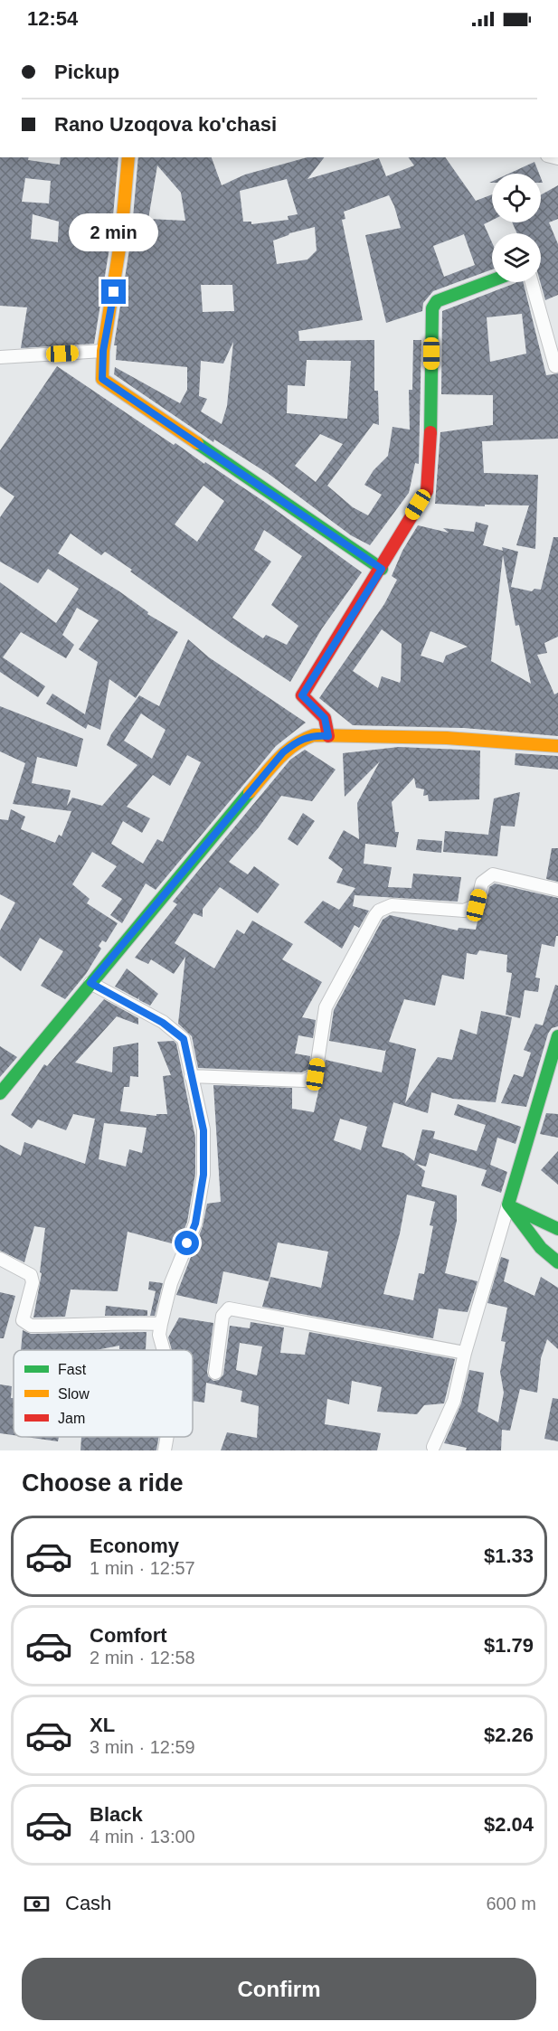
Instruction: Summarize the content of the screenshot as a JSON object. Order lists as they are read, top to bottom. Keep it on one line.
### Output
{"legend":["Fast","Slow","Jam"],"page":{"status":"12:54","banner":["Pickup","Rano Uzoqova ko'chasi"],"bubble":"2 min","heading":"Choose a ride","list":[{"name":"Economy","note":"1 min · 12:57","value":"$1.33"},{"name":"Comfort","note":"2 min · 12:58","value":"$1.79"},{"name":"XL","note":"3 min · 12:59","value":"$2.26"},{"name":"Black","note":"4 min · 13:00","value":"$2.04"}],"pay":["Cash","600 m"],"buttons":"Confirm"}}
